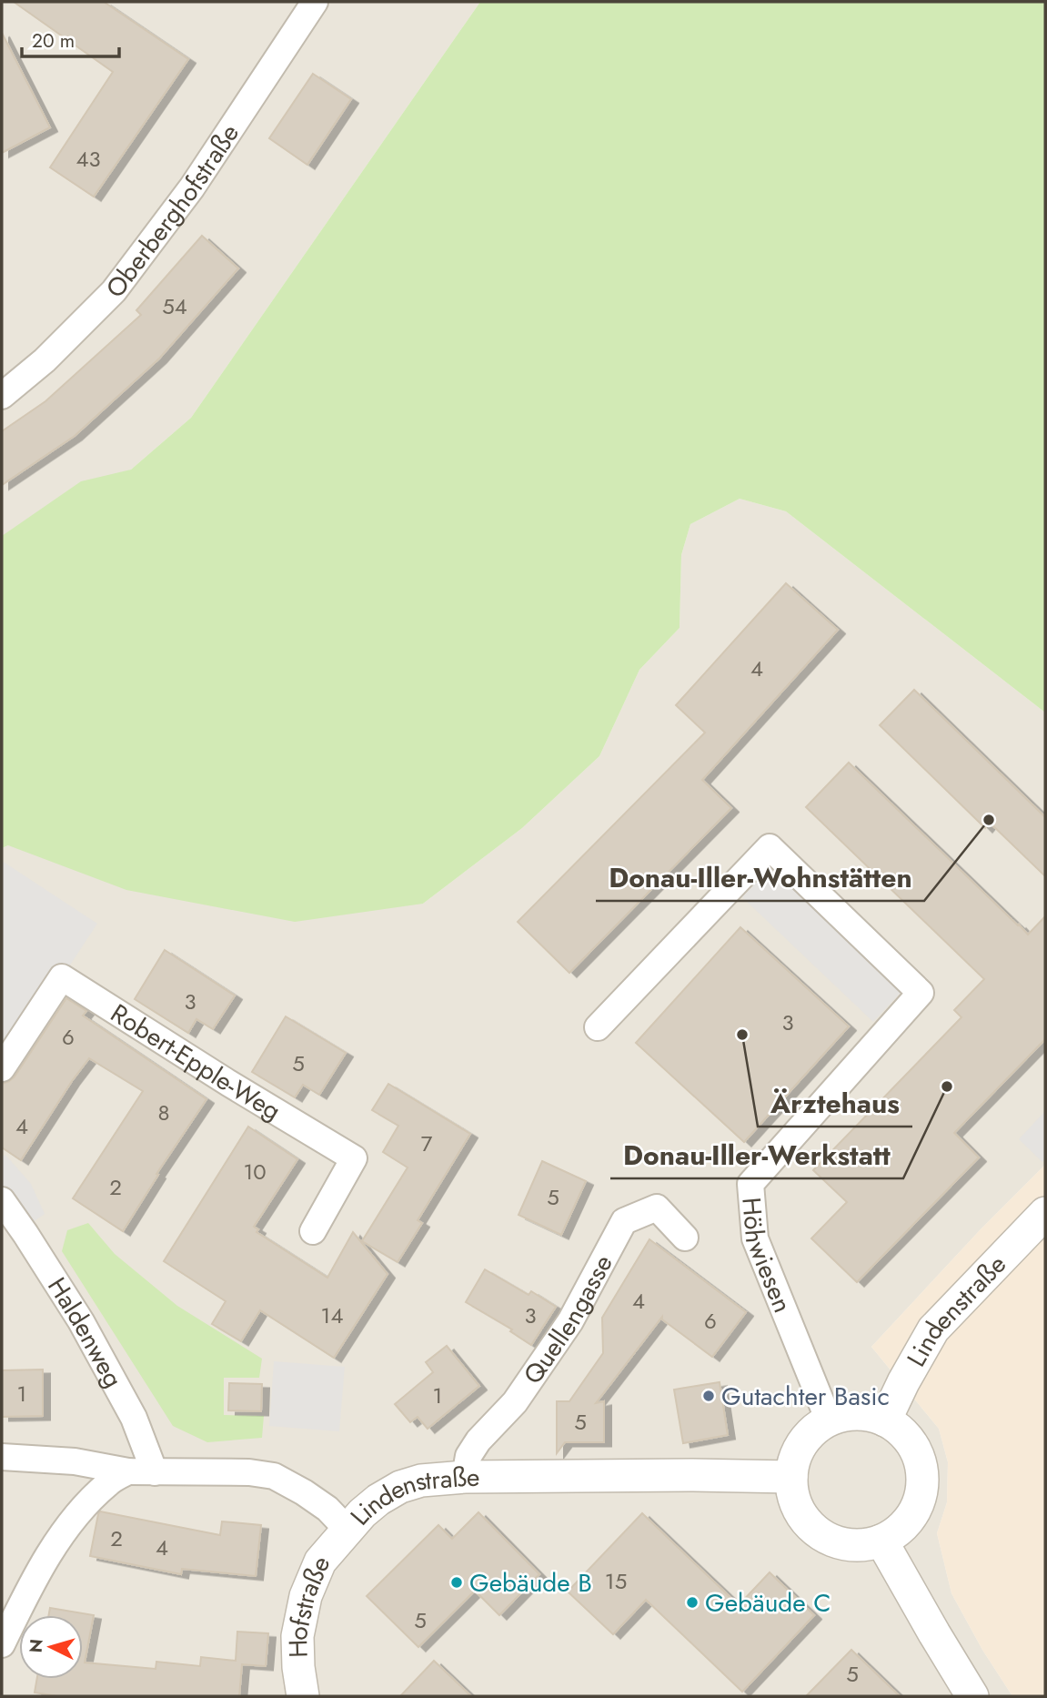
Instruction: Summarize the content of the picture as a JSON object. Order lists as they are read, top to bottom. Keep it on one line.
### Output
{"streets":{"street":["Oberberghofstraße","Robert-Epple-Weg","Höhwiesen","Lindenstraße","Quellengasse","Haldenweg","Hofstraße"]},"crossings":[["Höhwiesen","Lindenstraße"],["Lindenstraße","Quellengasse"],["Lindenstraße","Haldenweg"],["Lindenstraße","Hofstraße"]],"places":["Donau-Iller-Wohnstätten","Ärztehaus","Donau-Iller-Werkstatt","Gutachter Basic","Gebäude B","Gebäude C"],"house_numbers":["43","54","4","3","3","6","5","8","4","7","10","2","5","4","14","3","6","1","1","5","2","4","15","5","5"],"scale_bar":"20 m","north":"left"}
